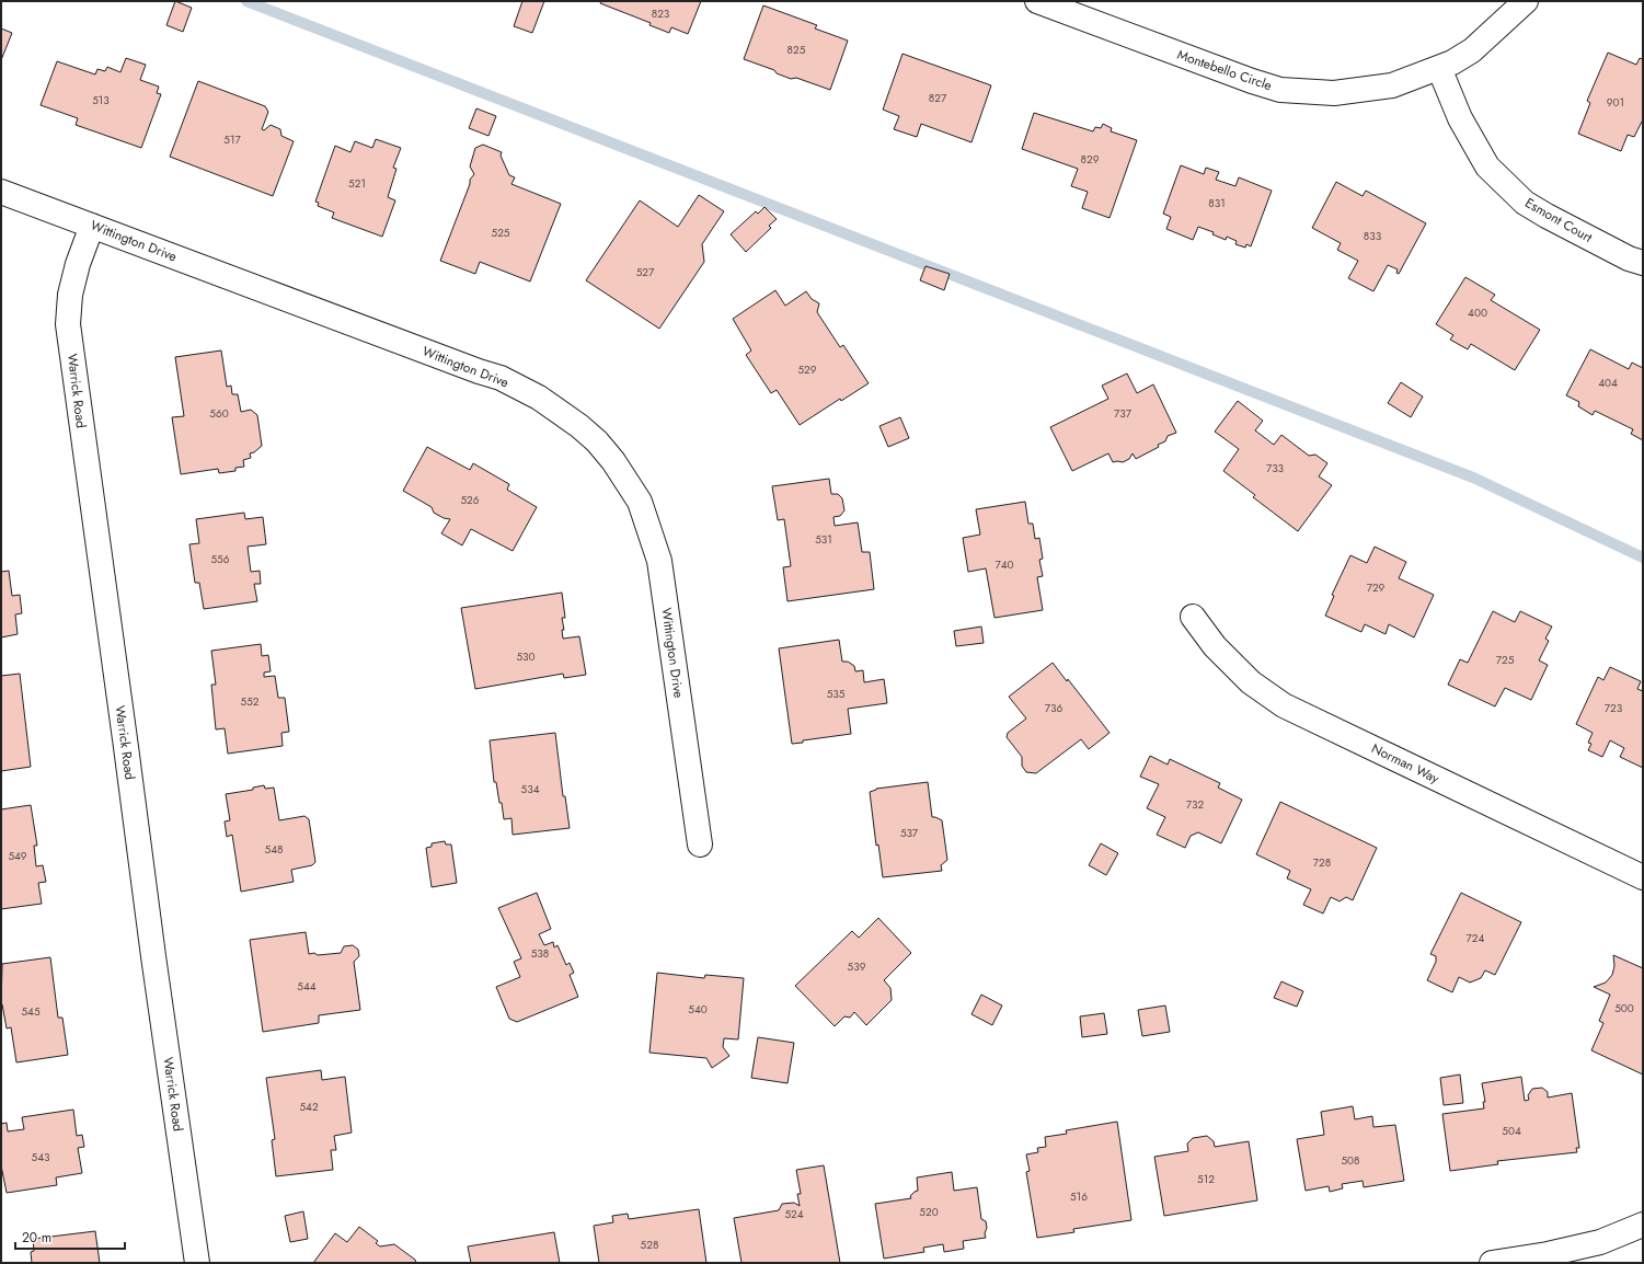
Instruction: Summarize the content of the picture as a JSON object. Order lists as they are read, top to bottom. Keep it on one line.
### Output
{"streets":{"street":["Montebello Circle","Esmont Court","Wittington Drive","Warrick Road","Norman Way"]},"crossings":[["Montebello Circle","Esmont Court"],["Wittington Drive","Warrick Road"]],"house_numbers":["823","825","827","513","901","517","829","521","831","525","833","527","400","529","404","560","737","733","526","531","556","740","729","530","725","535","552","736","723","534","732","537","548","549","728","724","538","539","544","500","540","545","542","504","543","508","512","516","520","524","528"],"scale_bar":"20 m"}
